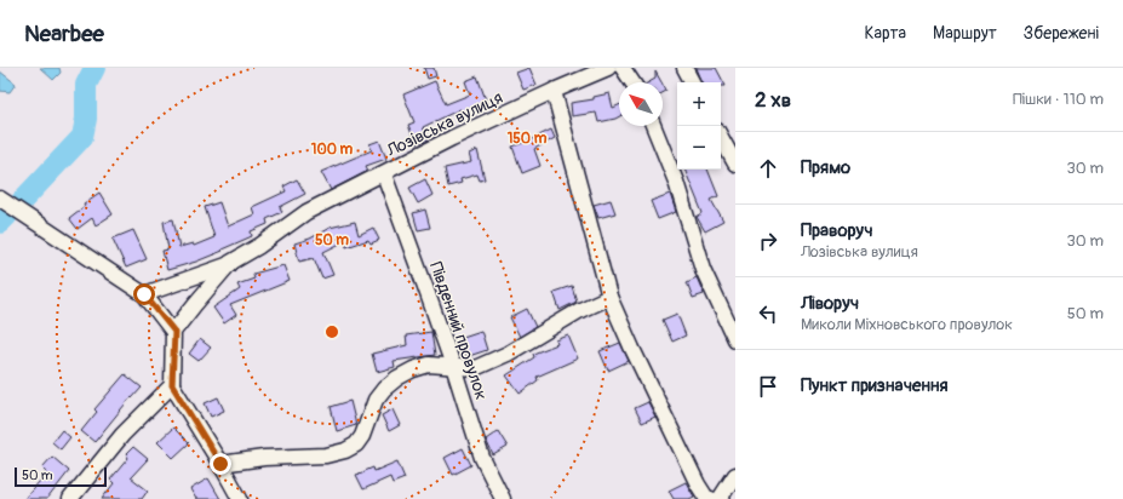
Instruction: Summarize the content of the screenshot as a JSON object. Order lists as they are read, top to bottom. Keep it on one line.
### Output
{"streets":{"street":["Лозівська вулиця","Південний провулок"]},"crossings":[["Лозівська вулиця","Південний провулок"]],"scale_bar":"50 m","north":"top left","page":{"header":"Nearbee","nav":["Карта","Маршрут","Збережені"],"heading":["2 хв","Пішки · 110 m"],"map_buttons":["+","−"],"list":[["Прямо","30 m"],["Праворуч","Лозівська вулиця","30 m"],["Ліворуч","Миколи Міхновського провулок","50 m"],"Пункт призначення"],"scale":"50 m"},"rings":["150 m","100 m","50 m"]}
